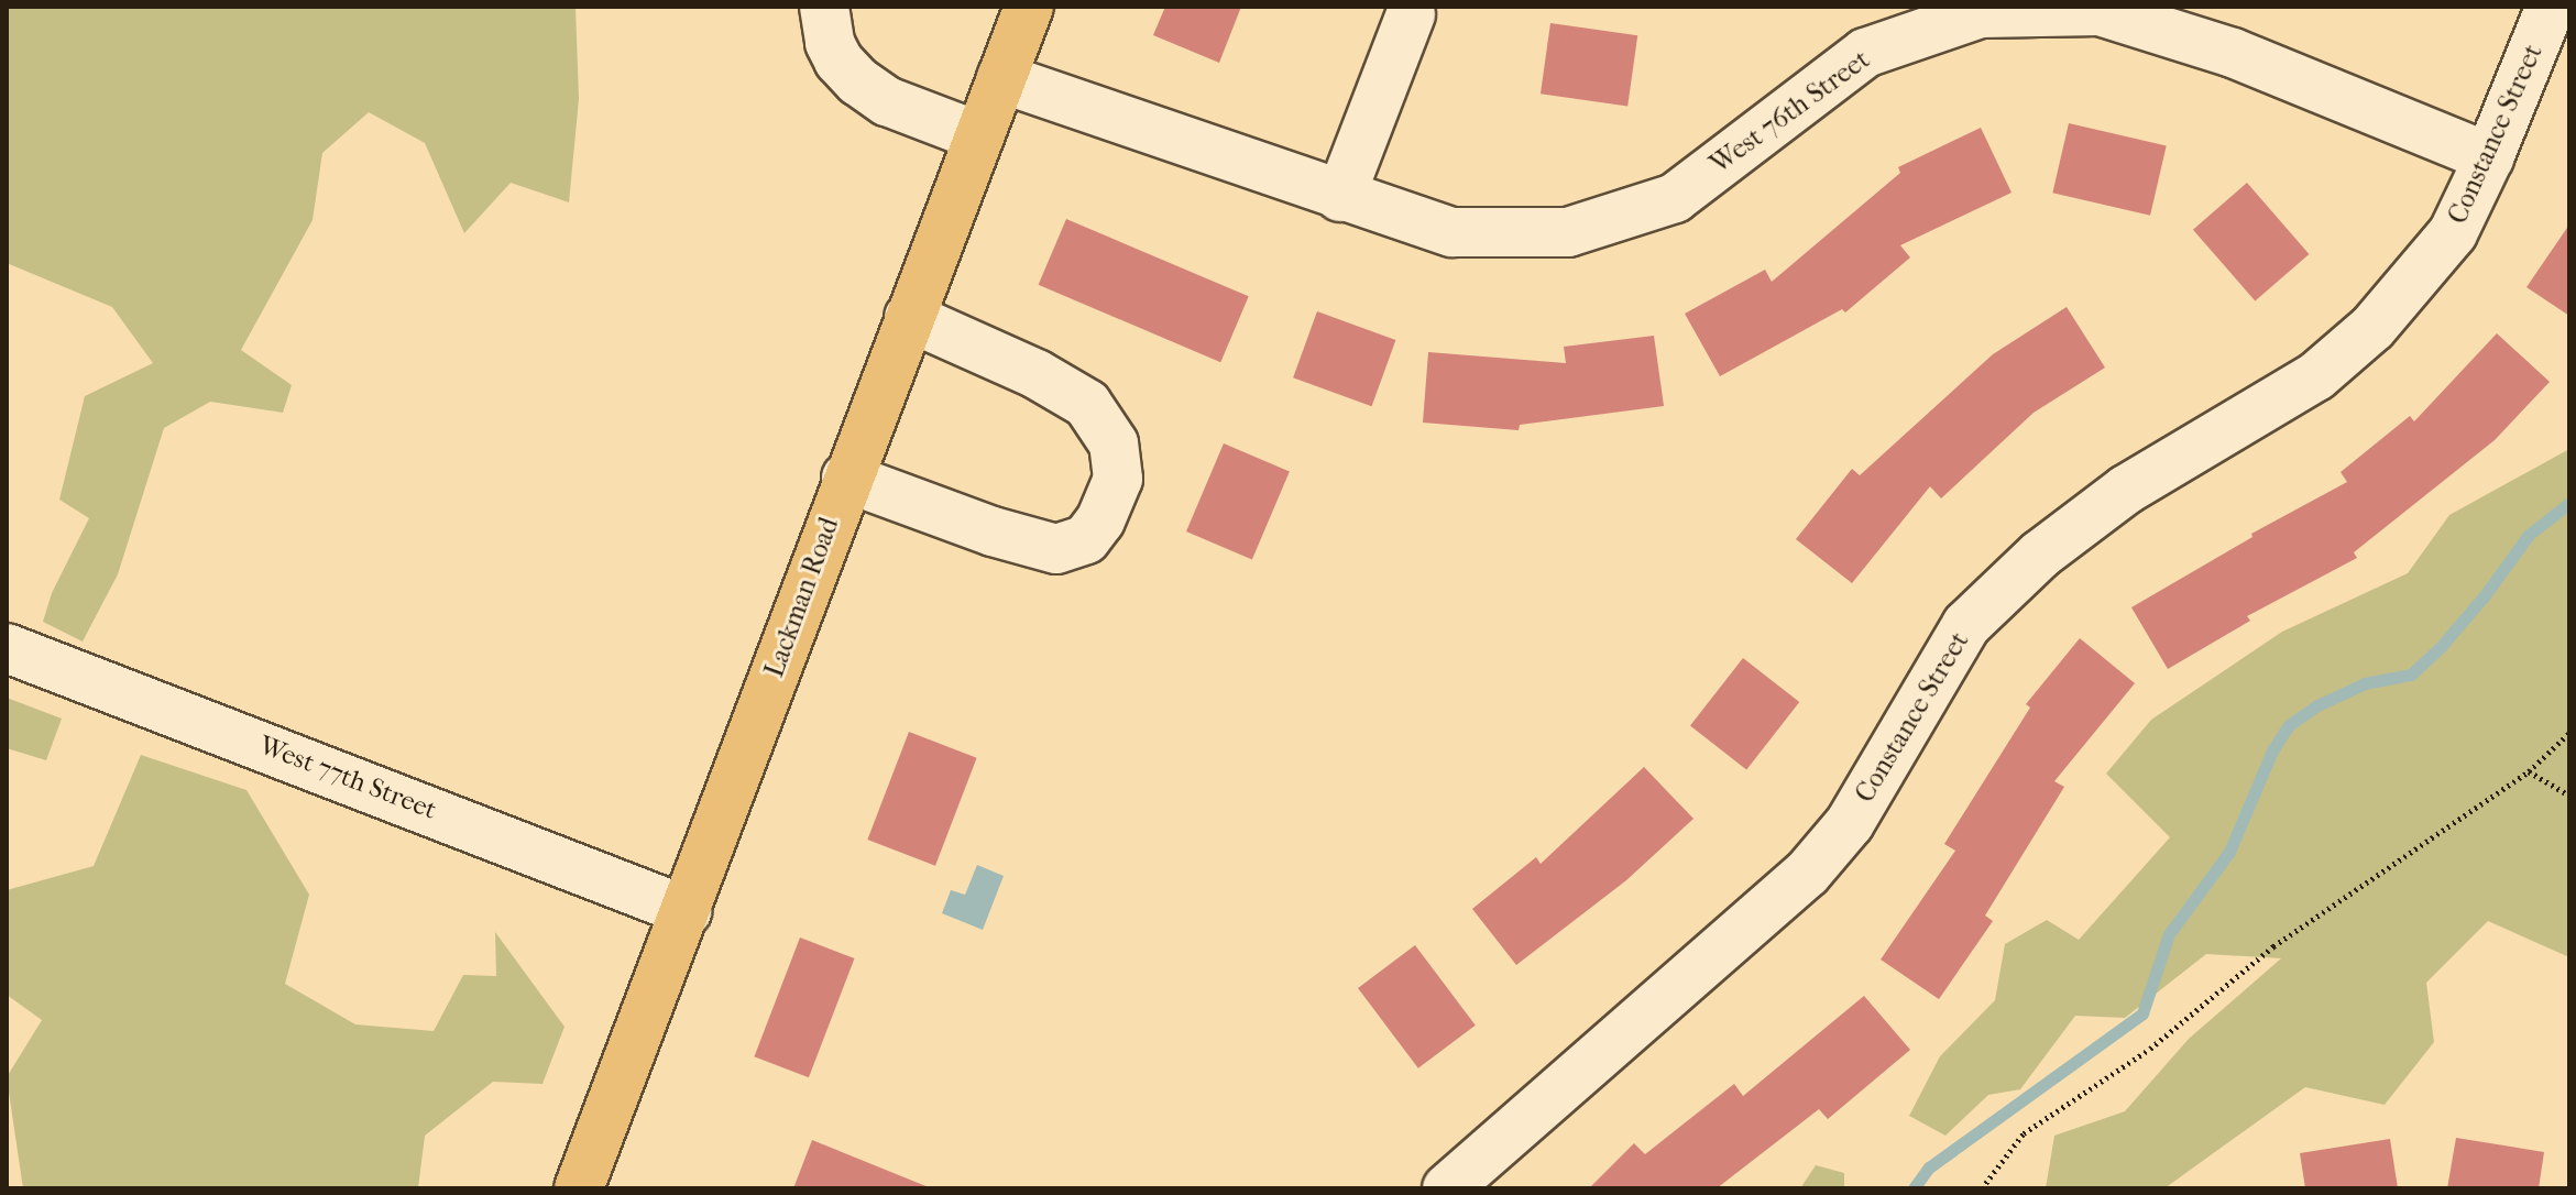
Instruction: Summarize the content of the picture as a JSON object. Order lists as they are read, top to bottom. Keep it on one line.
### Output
{"streets":{"main road":["Lackman Road"],"street":["West 76th Street","Constance Street","West 77th Street"]},"crossings":[["West 76th Street","Constance Street"],["West 76th Street","Lackman Road"],["Lackman Road","West 77th Street"]]}
